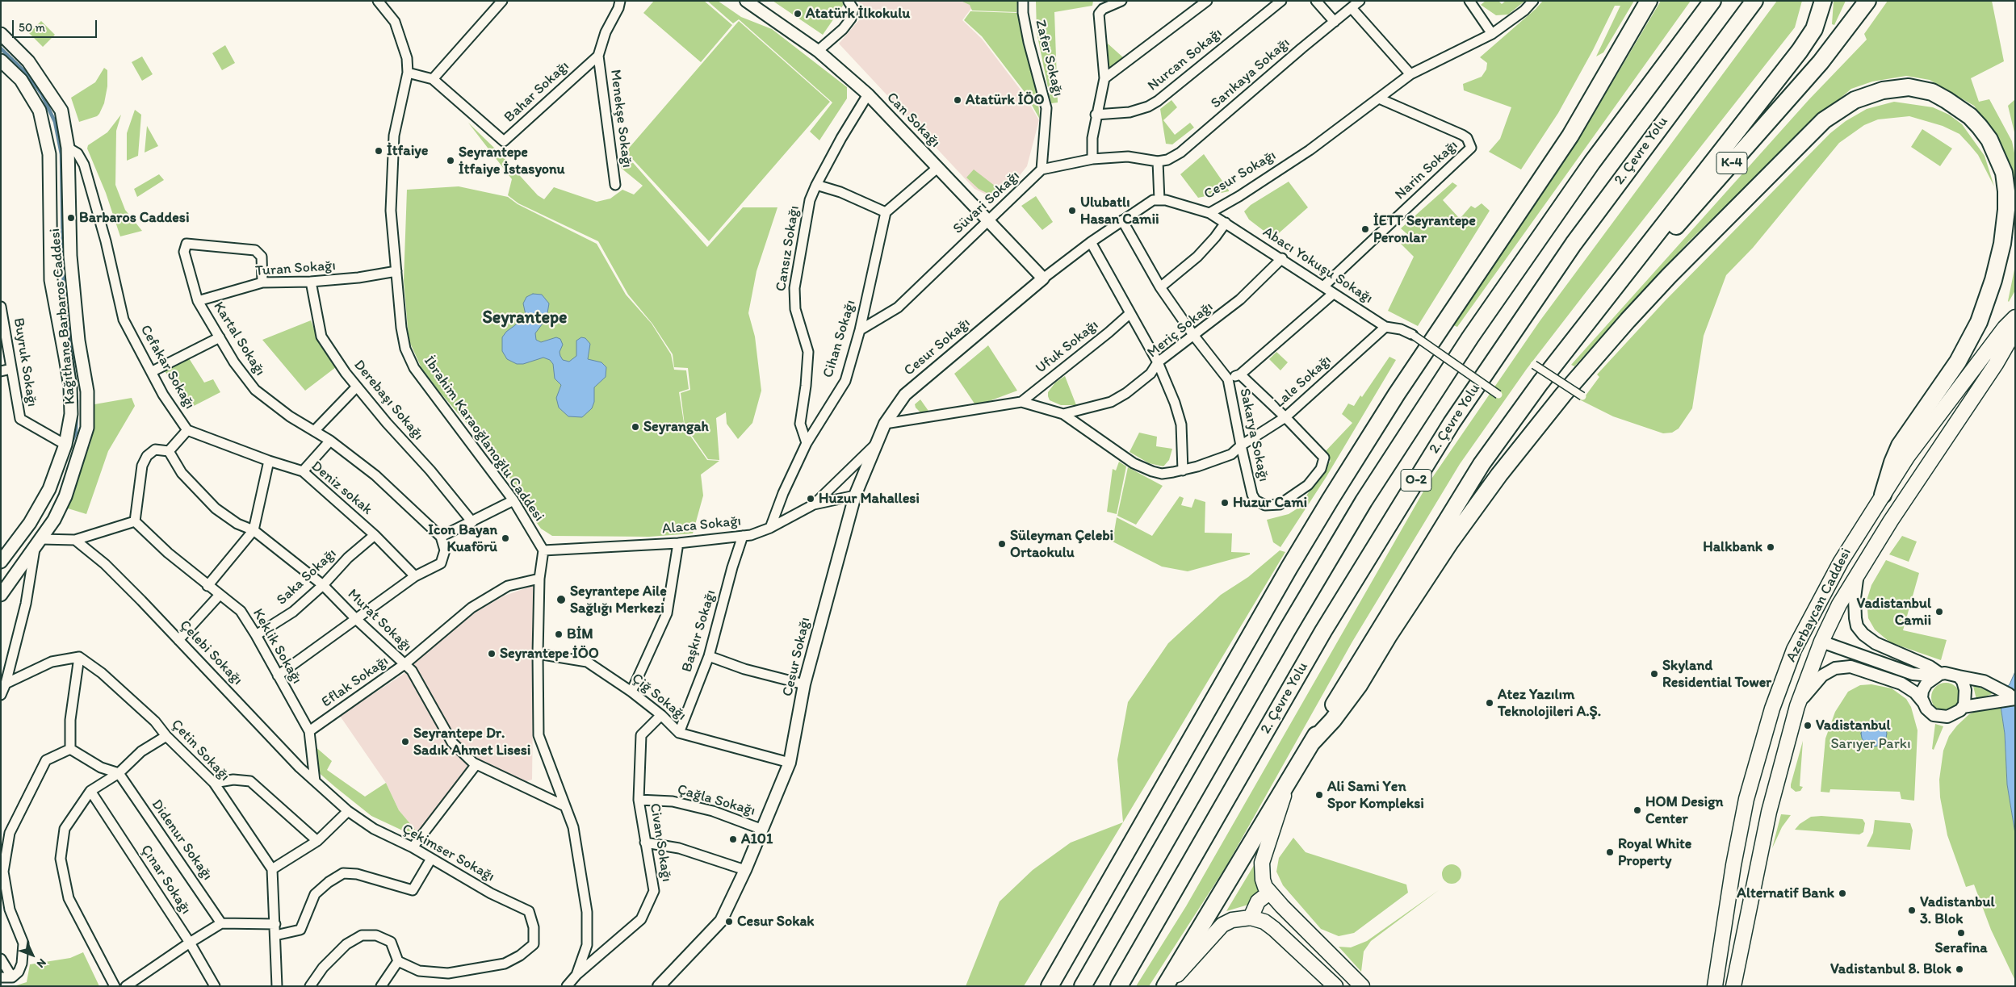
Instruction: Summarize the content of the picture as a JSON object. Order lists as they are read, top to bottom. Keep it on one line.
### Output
{"streets":{"highway":["2. Çevre Yolu","K-4","O-2"],"main road":["Kağıthane Barbaros Caddesi","Azerbaycan Caddesi"],"street":["Zafer Sokağı","Nurcan Sokağı","Sarıkaya Sokağı","Bahar Sokağı","Menekşe Sokağı","Can Sokağı","Narin Sokağı","Cesur Sokağı","Süvari Sokağı","Cansız Sokağı","Abacı Yokuşu Sokağı","Turan Sokağı","Meriç Sokağı","Kartal Sokağı","Cihan Sokağı","Ufuk Sokağı","Buyruk Sokağı","Cefakar Sokağı","Lale Sokağı","Derebaşı Sokağı","Sakarya Sokağı","İbrahim Karaoğlanoğlu Caddesi","Deniz sokak","Alaca Sokağı","Saka Sokağı","Murat Sokağı","Başkır Sokağı","Keklik Sokağı","Çelebi Sokağı","Eflak Sokağı","Çiğ Sokağı","Çetin Sokağı","Çağla Sokağı","Didenur Sokağı","Civan Sokağı","Çekimser Sokağı","Çınar Sokağı"]},"crossings":[["Zafer Sokağı","Süvari Sokağı"],["Sarıkaya Sokağı","Süvari Sokağı"],["Bahar Sokağı","Menekşe Sokağı"],["Bahar Sokağı","İbrahim Karaoğlanoğlu Caddesi"],["Can Sokağı","Cesur Sokağı"],["Can Sokağı","Süvari Sokağı"],["Can Sokağı","Cansız Sokağı"],["Narin Sokağı","Cesur Sokağı"],["Narin Sokağı","Abacı Yokuşu Sokağı"],["Cesur Sokağı","Abacı Yokuşu Sokağı"],["Cesur Sokağı","Ufuk Sokağı"],["Cesur Sokağı","Sakarya Sokağı"],["Cesur Sokağı","Alaca Sokağı"],["Cesur Sokağı","Çiğ Sokağı"],["Cesur Sokağı","Çağla Sokağı"],["Süvari Sokağı","Cihan Sokağı"],["Cansız Sokağı","Cihan Sokağı"],["Abacı Yokuşu Sokağı","Meriç Sokağı"],["Abacı Yokuşu Sokağı","Lale Sokağı"],["Turan Sokağı","Kartal Sokağı"],["Turan Sokağı","Derebaşı Sokağı"],["Turan Sokağı","İbrahim Karaoğlanoğlu Caddesi"],["Kağıthane Barbaros Caddesi","Buyruk Sokağı"],["Kağıthane Barbaros Caddesi","Cefakar Sokağı"],["Meriç Sokağı","Ufuk Sokağı"],["Meriç Sokağı","Lale Sokağı"],["Meriç Sokağı","Sakarya Sokağı"],["Cihan Sokağı","Alaca Sokağı"],["Ufuk Sokağı","Lale Sokağı"],["Cefakar Sokağı","Deniz sokak"],["Cefakar Sokağı","Murat Sokağı"],["Lale Sokağı","Sakarya Sokağı"],["İbrahim Karaoğlanoğlu Caddesi","Alaca Sokağı"],["Deniz sokak","Saka Sokağı"],["Alaca Sokağı","Başkır Sokağı"],["Saka Sokağı","Murat Sokağı"],["Saka Sokağı","Keklik Sokağı"],["Murat Sokağı","Eflak Sokağı"],["Başkır Sokağı","Çiğ Sokağı"],["Keklik Sokağı","Çelebi Sokağı"],["Keklik Sokağı","Eflak Sokağı"],["Çelebi Sokağı","Çekimser Sokağı"],["Çiğ Sokağı","Civan Sokağı"],["Çağla Sokağı","Civan Sokağı"]],"districts":["Seyrantepe"],"parks":["Sarıyer Parkı"],"places":["Atatürk İlkokulu","Atatürk İÖO","İtfaiye","Seyrantepe İtfaiye İstasyonu","Ulubatlı Hasan Camii","Barbaros Caddesi","İETT Seyrantepe Peronlar","Seyrangah","Huzur Mahallesi","Huzur Cami","Icon Bayan Kuaförü","Süleyman Çelebi Ortaokulu","Halkbank","Seyrantepe Aile Sağlığı Merkezi","Vadistanbul Camii","BİM","Seyrantepe İÖO","Skyland Residential Tower","Atez Yazılım Teknolojileri A.Ş.","Vadistanbul","Seyrantepe Dr. Sadık Ahmet Lisesi","Ali Sami Yen Spor Kompleksi","HOM Design Center","A101","Royal White Property","Alternatif Bank","Vadistanbul 3. Blok","Cesur Sokak","Serafina","Vadistanbul 8. Blok"],"scale_bar":"50 m","north":"bottom right"}
